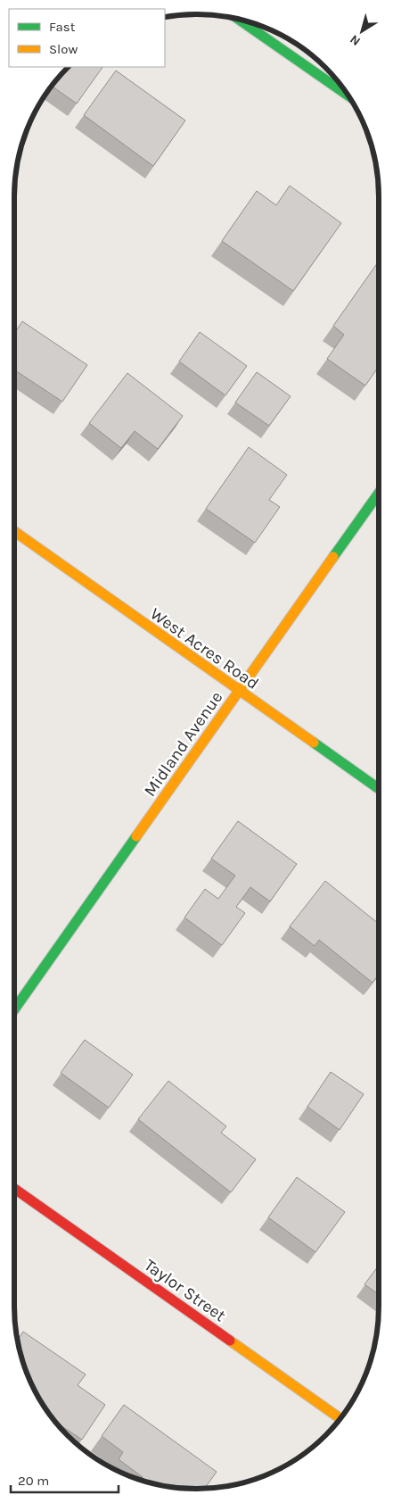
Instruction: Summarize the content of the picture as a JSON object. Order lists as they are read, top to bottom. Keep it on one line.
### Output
{"streets":{"street":["West Acres Road","Midland Avenue","Taylor Street"]},"crossings":[["West Acres Road","Midland Avenue"]],"legend":["Fast","Slow"],"scale_bar":"20 m","north":"bottom left"}
